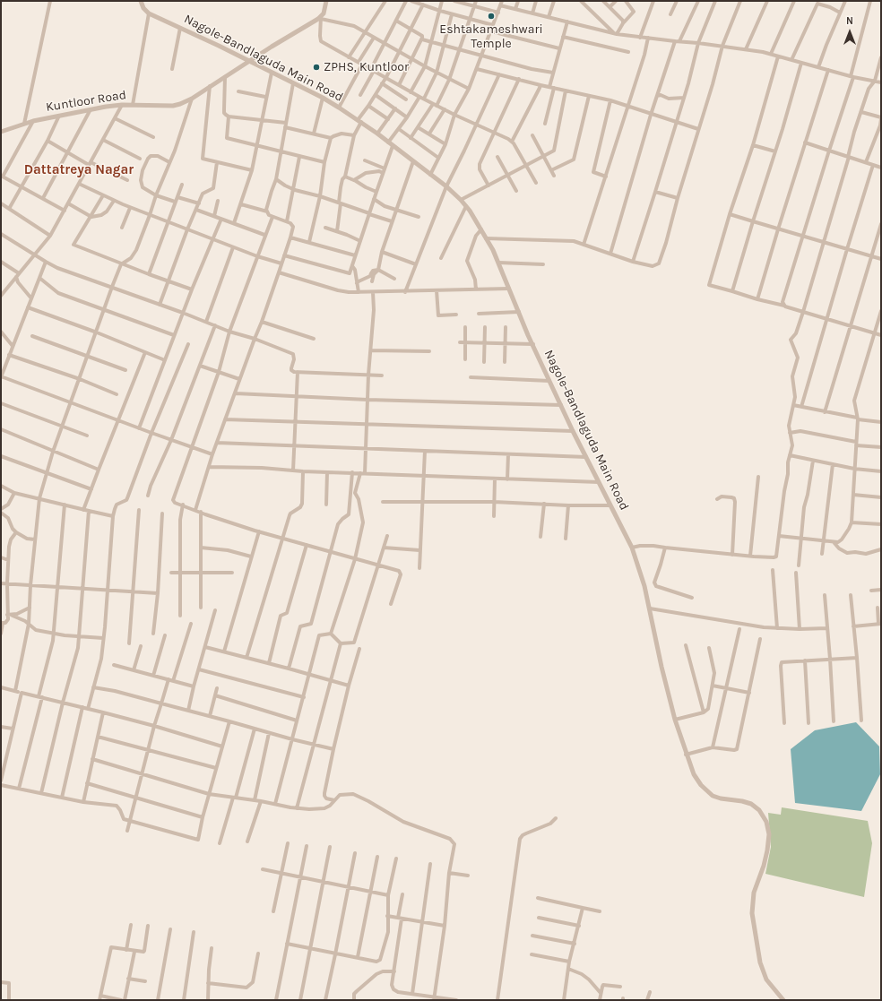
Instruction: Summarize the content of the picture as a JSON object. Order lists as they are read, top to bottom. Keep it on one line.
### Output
{"streets":{"street":["Nagole-Bandlaguda Main Road","Kuntloor Road"]},"crossings":[["Nagole-Bandlaguda Main Road","Kuntloor Road"]],"districts":["Dattatreya Nagar"],"places":["Eshtakameshwari Temple","ZPHS, Kuntloor"],"north":"top"}
